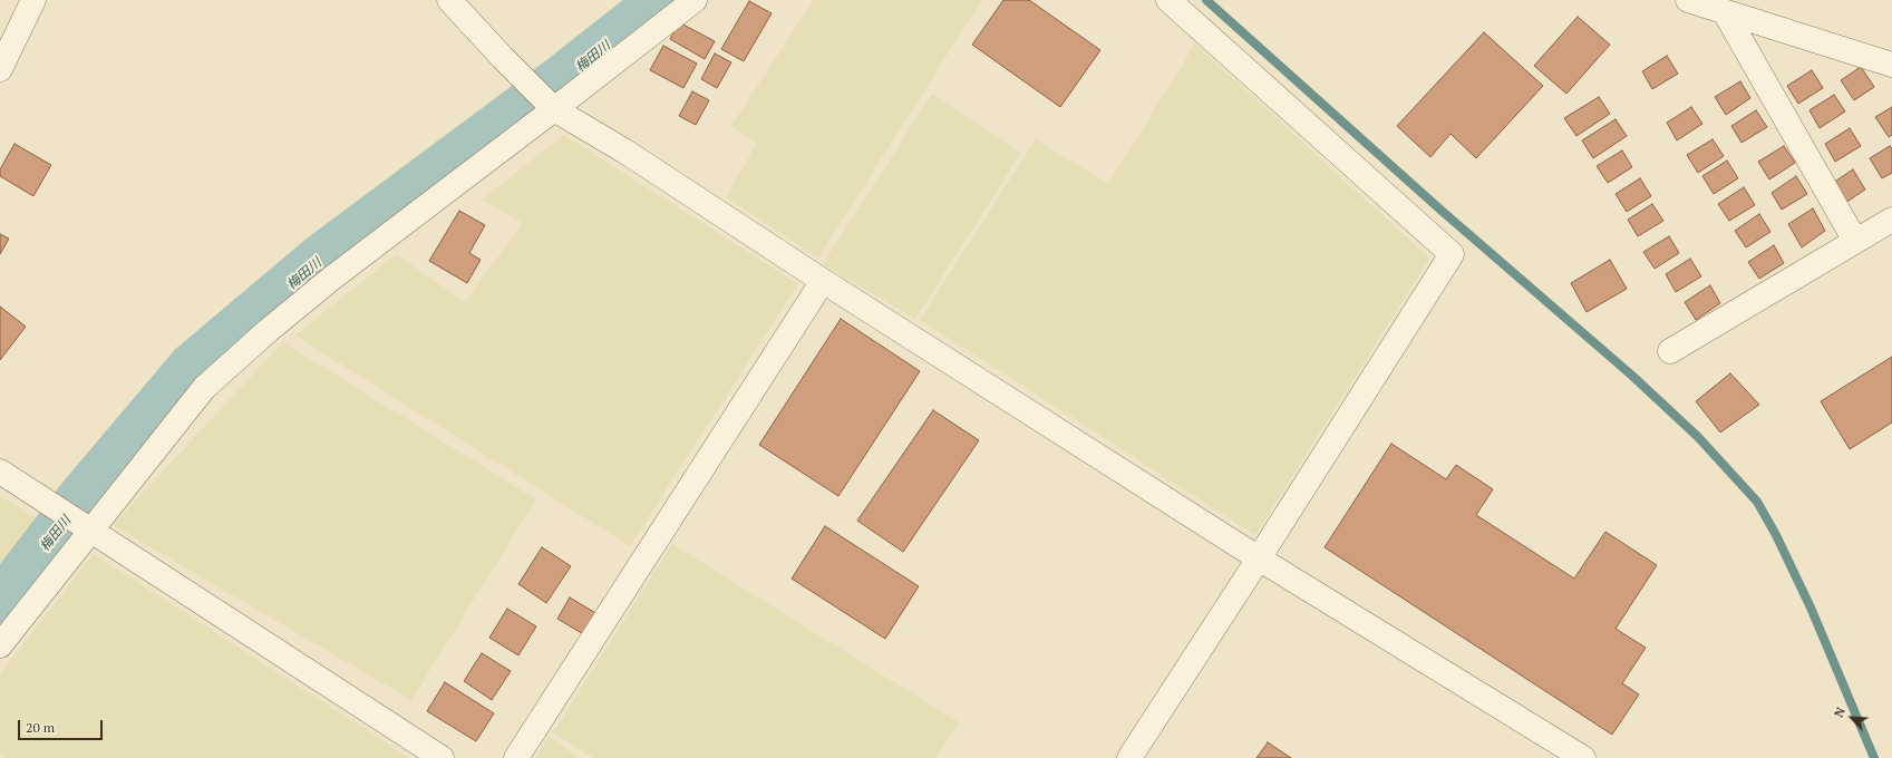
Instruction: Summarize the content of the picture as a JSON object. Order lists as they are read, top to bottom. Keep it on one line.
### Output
{"water":["梅田川"],"scale_bar":"20 m","north":"top left"}
